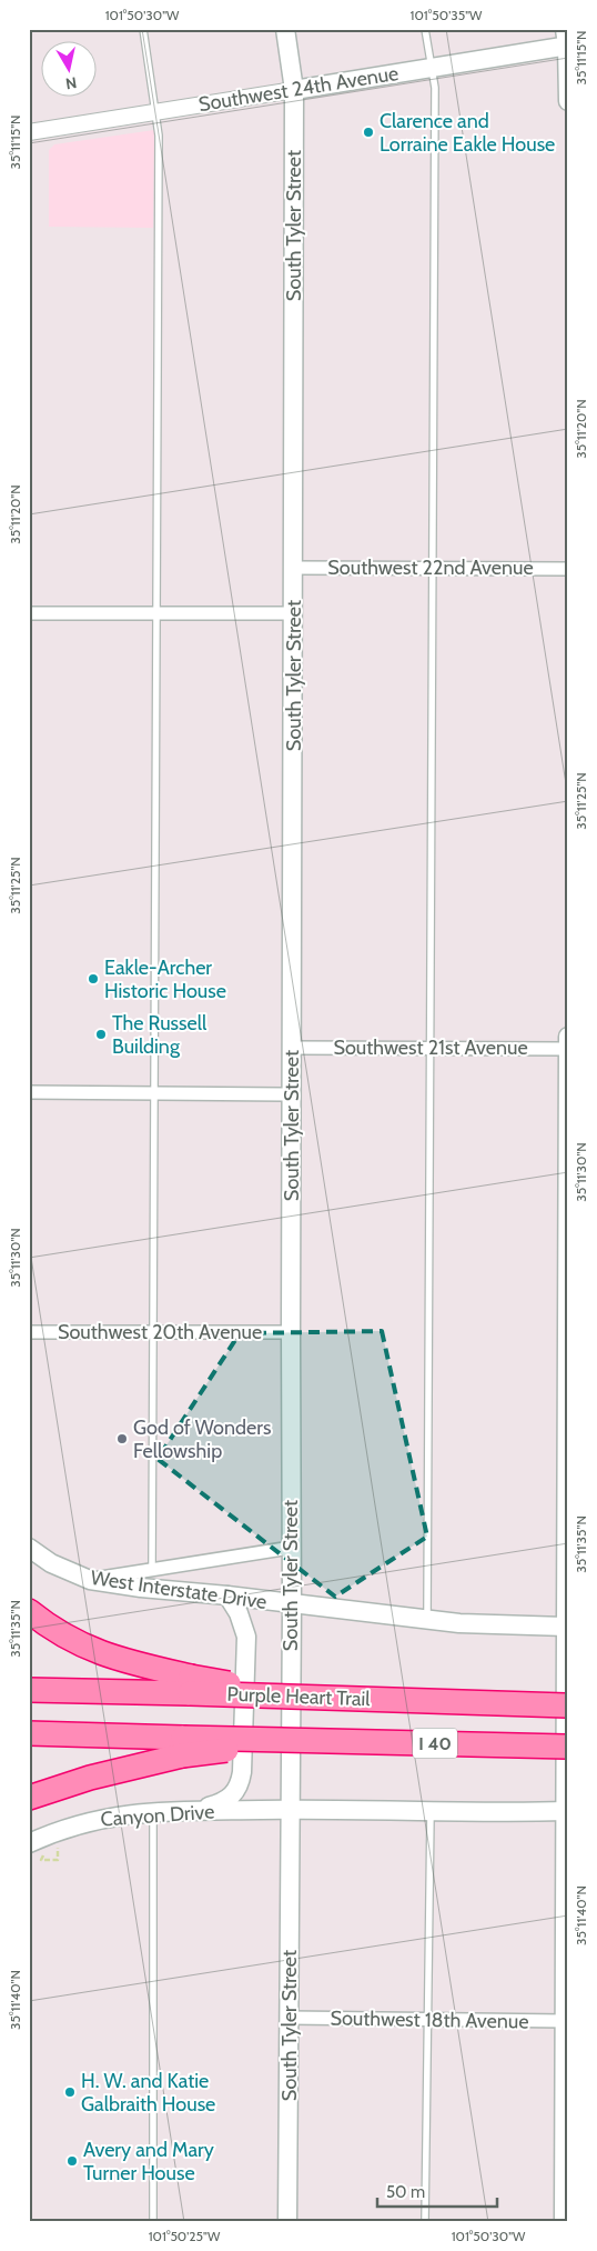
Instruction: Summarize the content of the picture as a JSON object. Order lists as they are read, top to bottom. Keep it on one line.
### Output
{"streets":{"highway":["Purple Heart Trail","I 40"],"main road":["Southwest 24th Avenue","South Tyler Street","West Interstate Drive","Canyon Drive"],"street":["Southwest 22nd Avenue","Southwest 21st Avenue","Southwest 20th Avenue","Southwest 18th Avenue"]},"crossings":[["Southwest 24th Avenue","South Tyler Street"],["South Tyler Street","Southwest 22nd Avenue"],["South Tyler Street","Southwest 21st Avenue"],["South Tyler Street","Southwest 20th Avenue"],["South Tyler Street","West Interstate Drive"],["South Tyler Street","Canyon Drive"],["South Tyler Street","Southwest 18th Avenue"]],"places":["Clarence and Lorraine Eakle House","Eakle-Archer Historic House","The Russell Building","God of Wonders Fellowship","H. W. and Katie Galbraith House","Avery and Mary Turner House"],"scale_bar":"50 m","north":"bottom","coordinates":["101°50'30\"W","101°50'35\"W","35°11'15\"N","35°11'20\"N","35°11'25\"N","35°11'30\"N","35°11'35\"N","35°11'40\"N","101°50'25\"W"]}
